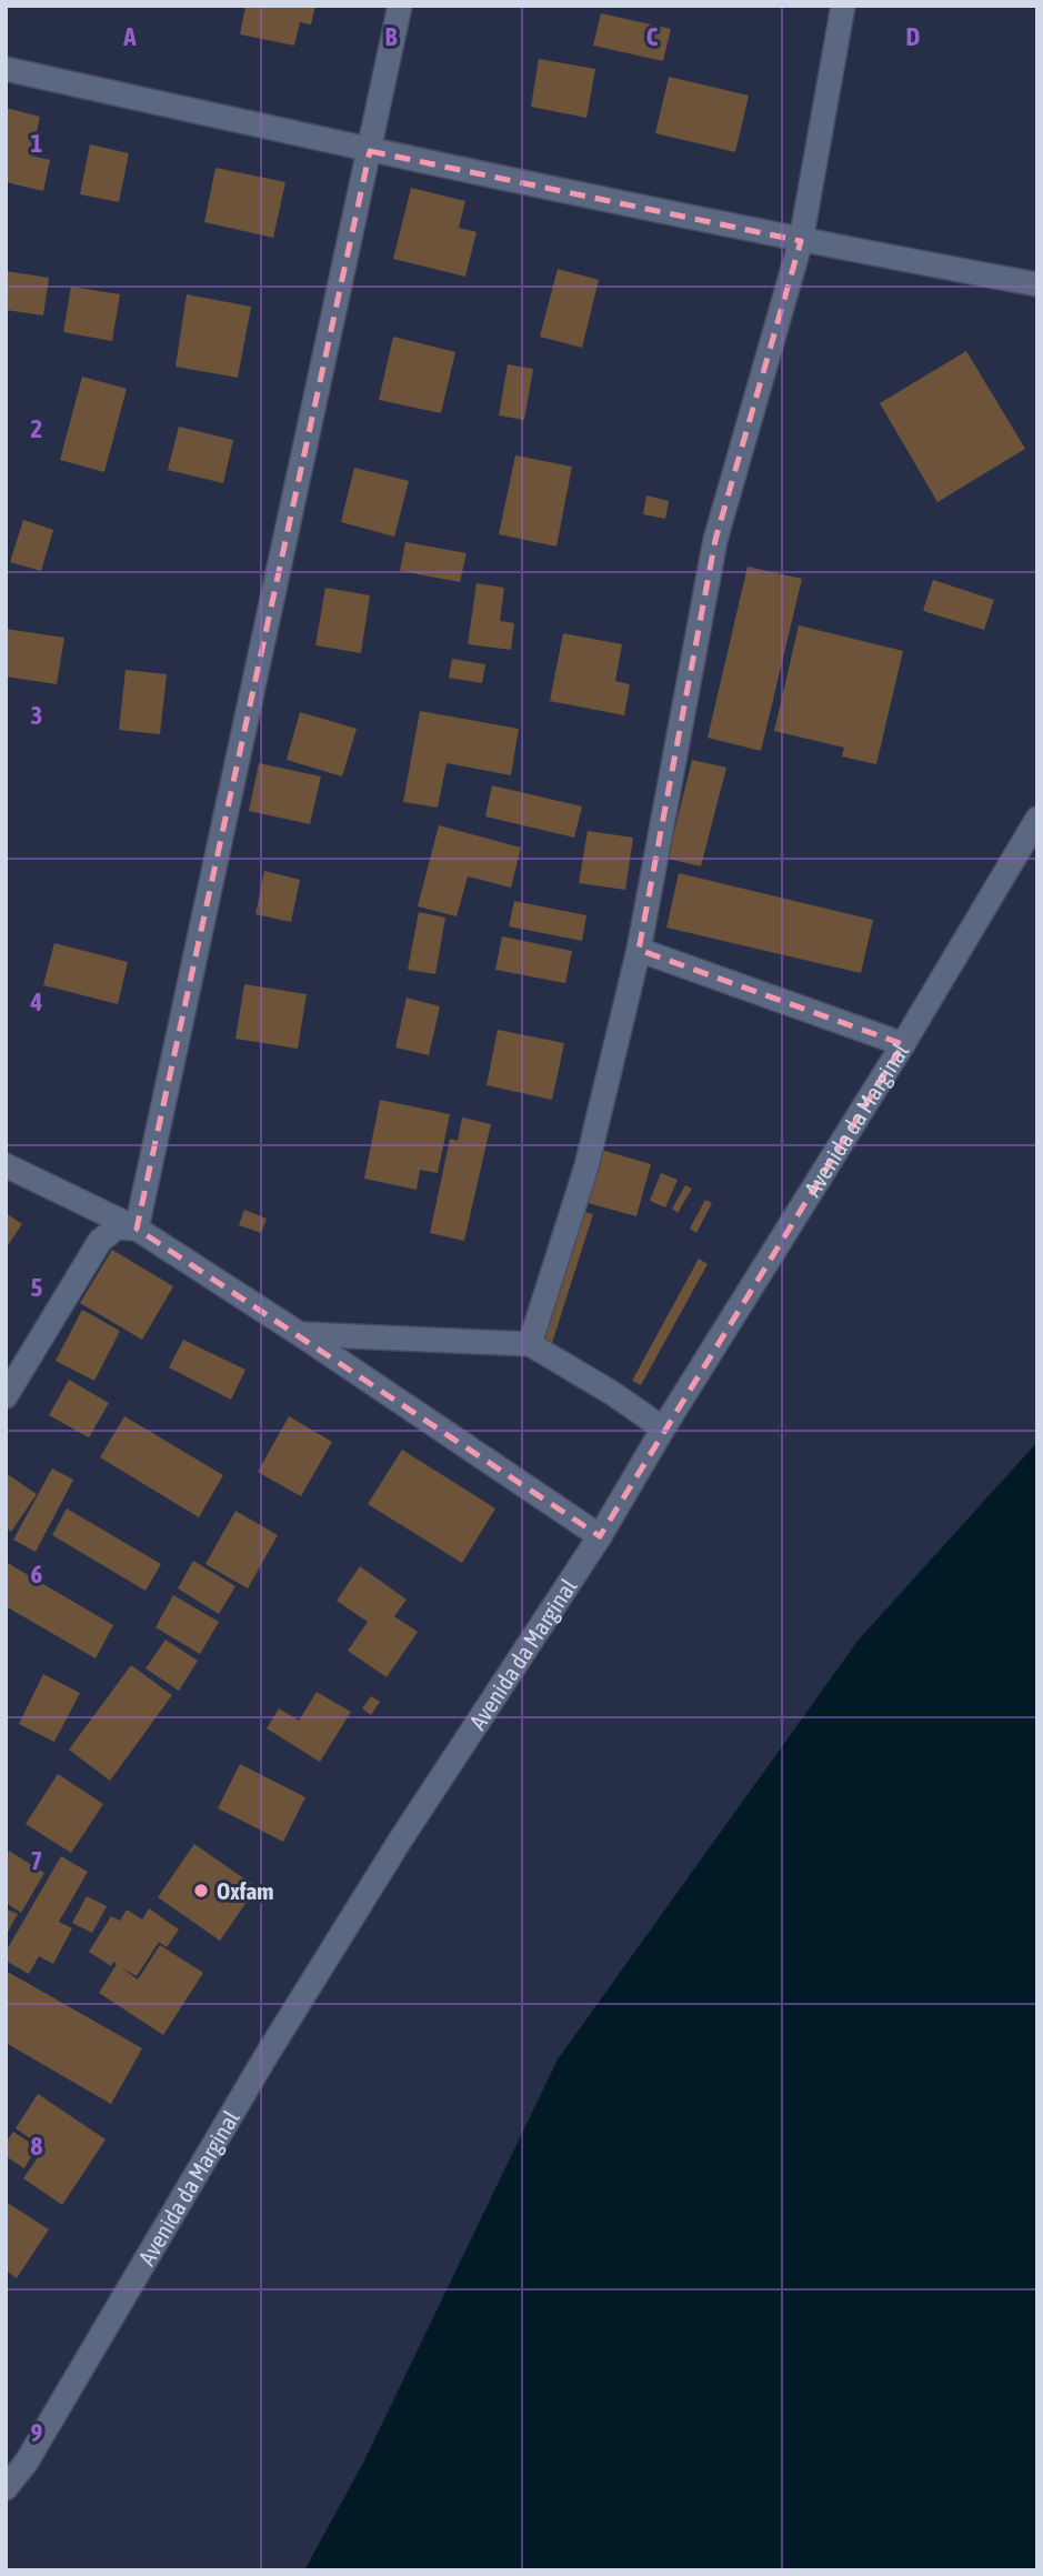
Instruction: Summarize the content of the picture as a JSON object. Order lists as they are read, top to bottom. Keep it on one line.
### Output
{"streets":{"street":["Avenida da Marginal"]},"places":["Oxfam"],"grid":{"columns":["A","B","C","D"],"rows":["1","2","3","4","5","6","7","8","9"]}}
